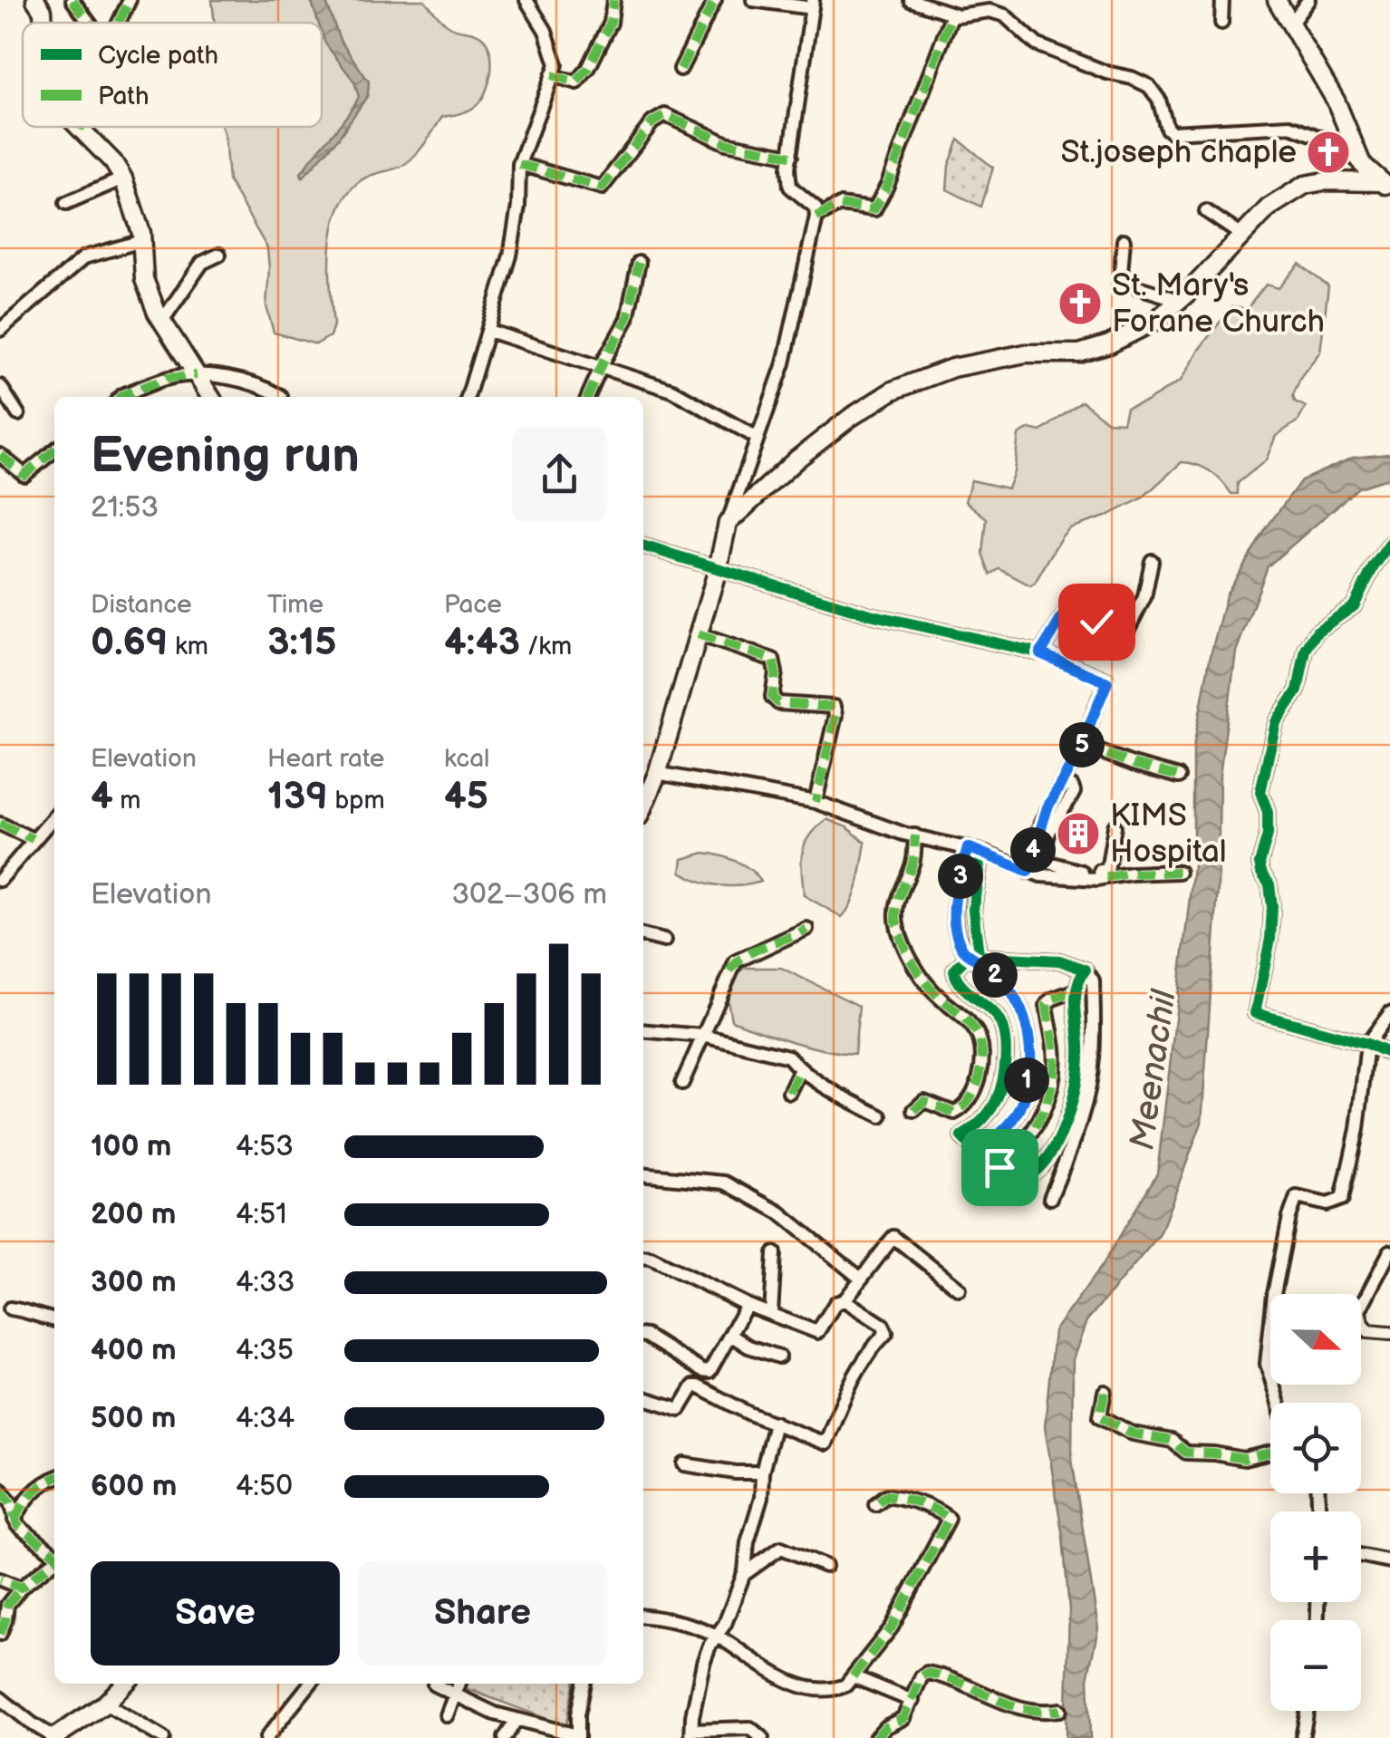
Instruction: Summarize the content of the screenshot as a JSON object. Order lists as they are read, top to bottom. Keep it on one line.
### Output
{"water":["Meenachil"],"places":{"church":["St.joseph chaple","St. Mary's Forane Church"],"building":["KIMS Hospital"]},"legend":["Cycle path","Path"],"north":"right","page":{"heading":["Evening run","21:53"],"stats":[["Distance","0.69 km"],["Time","3:15"],["Pace","4:43 /km"],["Elevation","4 m"],["Heart rate","139 bpm"],["kcal","45"]],"pins":["5","4","3","2","1"],"chart":["Elevation","302–306 m"],"list":[{"name":"100 m","note":"4:53"},{"name":"200 m","note":"4:51"},{"name":"300 m","note":"4:33"},{"name":"400 m","note":"4:35"},{"name":"500 m","note":"4:34"},{"name":"600 m","note":"4:50"}],"map_buttons":["+","−"],"buttons":["Save","Share"]}}
